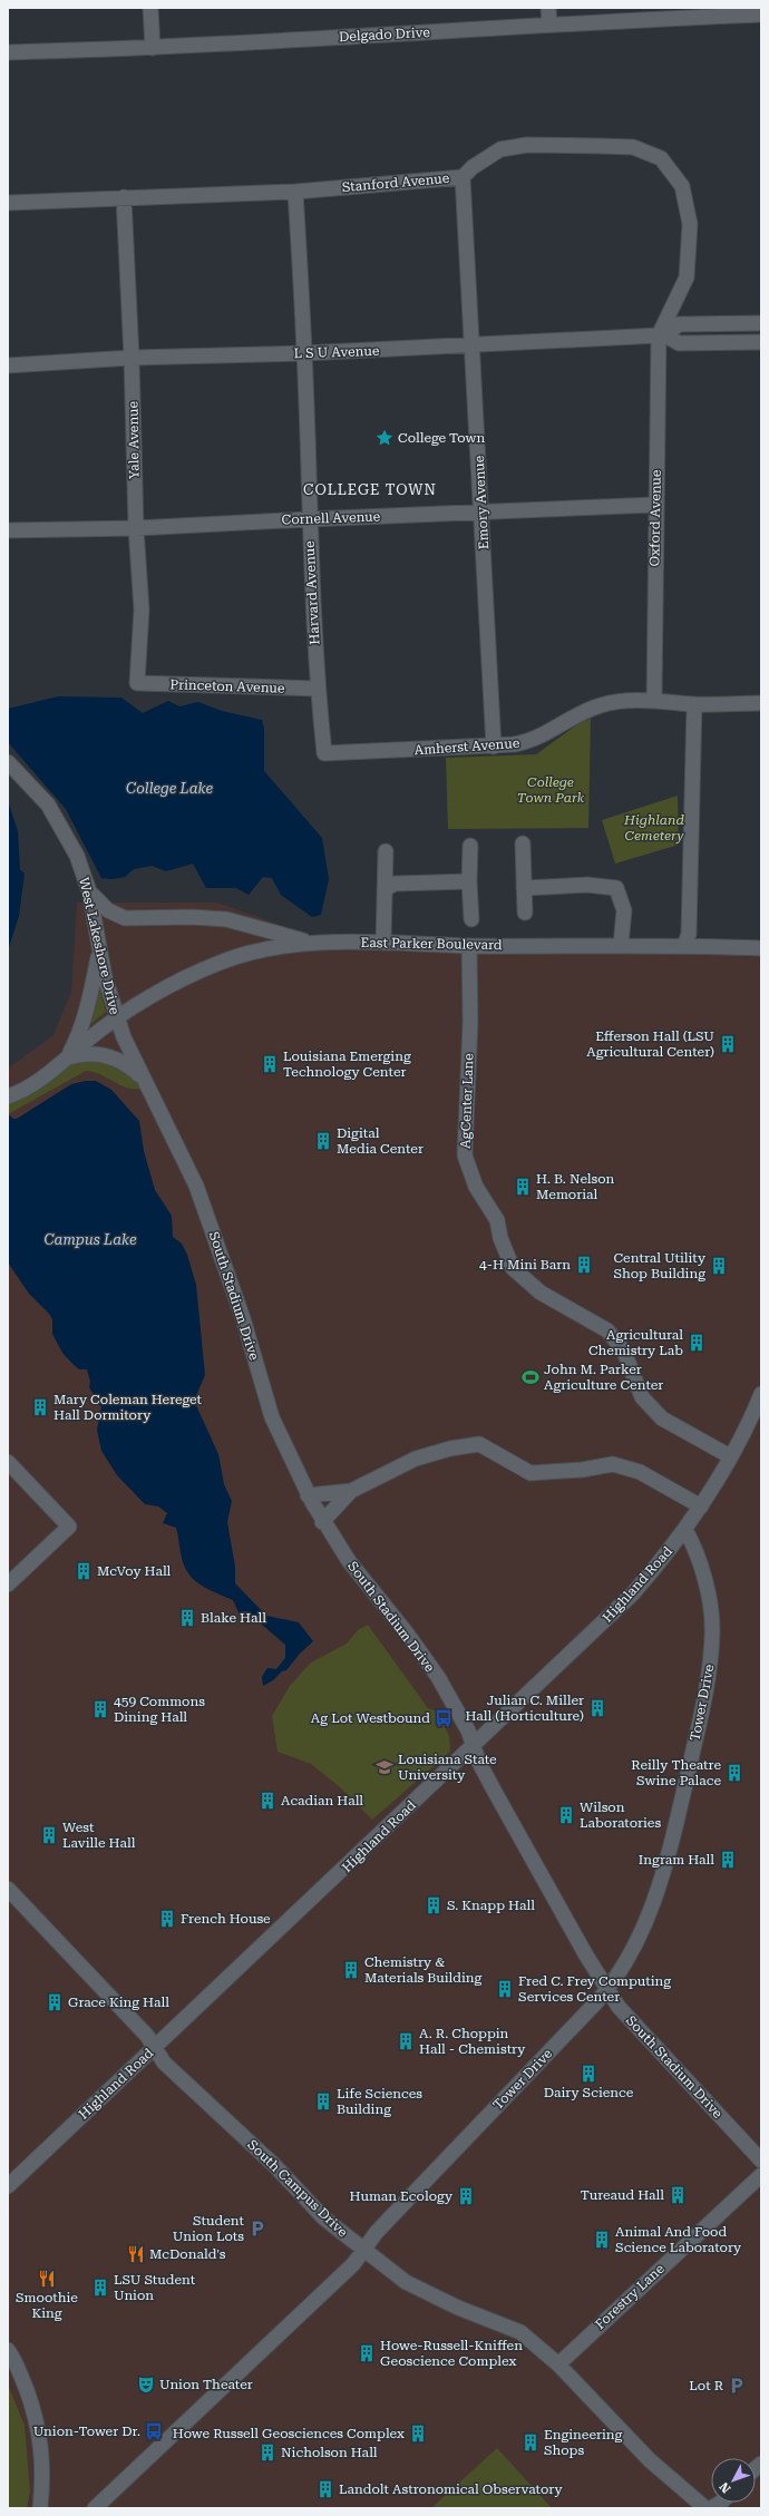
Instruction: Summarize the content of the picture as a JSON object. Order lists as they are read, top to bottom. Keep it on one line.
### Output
{"streets":{"street":["Delgado Drive","Stanford Avenue","L S U Avenue","Yale Avenue","Emory Avenue","Cornell Avenue","Oxford Avenue","Harvard Avenue","Princeton Avenue","Amherst Avenue","East Parker Boulevard","West Lakeshore Drive","AgCenter Lane","South Stadium Drive","Highland Road","Tower Drive","South Campus Drive","Forestry Lane"]},"crossings":[["Stanford Avenue","L S U Avenue"],["Stanford Avenue","Yale Avenue"],["Stanford Avenue","Emory Avenue"],["Stanford Avenue","Oxford Avenue"],["Stanford Avenue","Harvard Avenue"],["L S U Avenue","Yale Avenue"],["L S U Avenue","Emory Avenue"],["L S U Avenue","Oxford Avenue"],["L S U Avenue","Harvard Avenue"],["Yale Avenue","Cornell Avenue"],["Yale Avenue","Princeton Avenue"],["Emory Avenue","Cornell Avenue"],["Emory Avenue","Amherst Avenue"],["Cornell Avenue","Oxford Avenue"],["Cornell Avenue","Harvard Avenue"],["Oxford Avenue","Amherst Avenue"],["Harvard Avenue","Princeton Avenue"],["Harvard Avenue","Amherst Avenue"],["East Parker Boulevard","West Lakeshore Drive"],["East Parker Boulevard","AgCenter Lane"],["East Parker Boulevard","South Stadium Drive"],["West Lakeshore Drive","South Stadium Drive"],["AgCenter Lane","Highland Road"],["South Stadium Drive","Highland Road"],["South Stadium Drive","Tower Drive"],["Highland Road","Tower Drive"],["Highland Road","South Campus Drive"],["Tower Drive","South Campus Drive"],["South Campus Drive","Forestry Lane"]],"districts":["COLLEGE TOWN"],"water":["College Lake","Campus Lake"],"parks":["College Town Park","Highland Cemetery"],"places":{"place":["College Town"],"building":["Efferson Hall (LSU Agricultural Center)","Louisiana Emerging Technology Center","Digital Media Center","H. B. Nelson Memorial","4-H Mini Barn","Central Utility Shop Building","Agricultural Chemistry Lab","Mary Coleman Hereget Hall Dormitory","McVoy Hall","Blake Hall","Julian C. Miller Hall (Horticulture)","459 Commons Dining Hall","Reilly Theatre Swine Palace","Acadian Hall","Wilson Laboratories","West Laville Hall","Ingram Hall","S. Knapp Hall","French House","Chemistry & Materials Building","Fred C. Frey Computing Services Center","Grace King Hall","A. R. Choppin Hall - Chemistry","Dairy Science","Life Sciences Building","Tureaud Hall","Human Ecology","Animal And Food Science Laboratory","LSU Student Union","Howe-Russell-Kniffen Geoscience Complex","Howe Russell Geosciences Complex","Engineering Shops","Nicholson Hall","Landolt Astronomical Observatory"],"sports":["John M. Parker Agriculture Center"],"bus stop":["Ag Lot Westbound","Union-Tower Dr."],"school or university":["Louisiana State University"],"parking":["Student Union Lots","Lot R"],"restaurant":["McDonald's","Smoothie King"],"theatre":["Union Theater"]},"north":"bottom left"}
